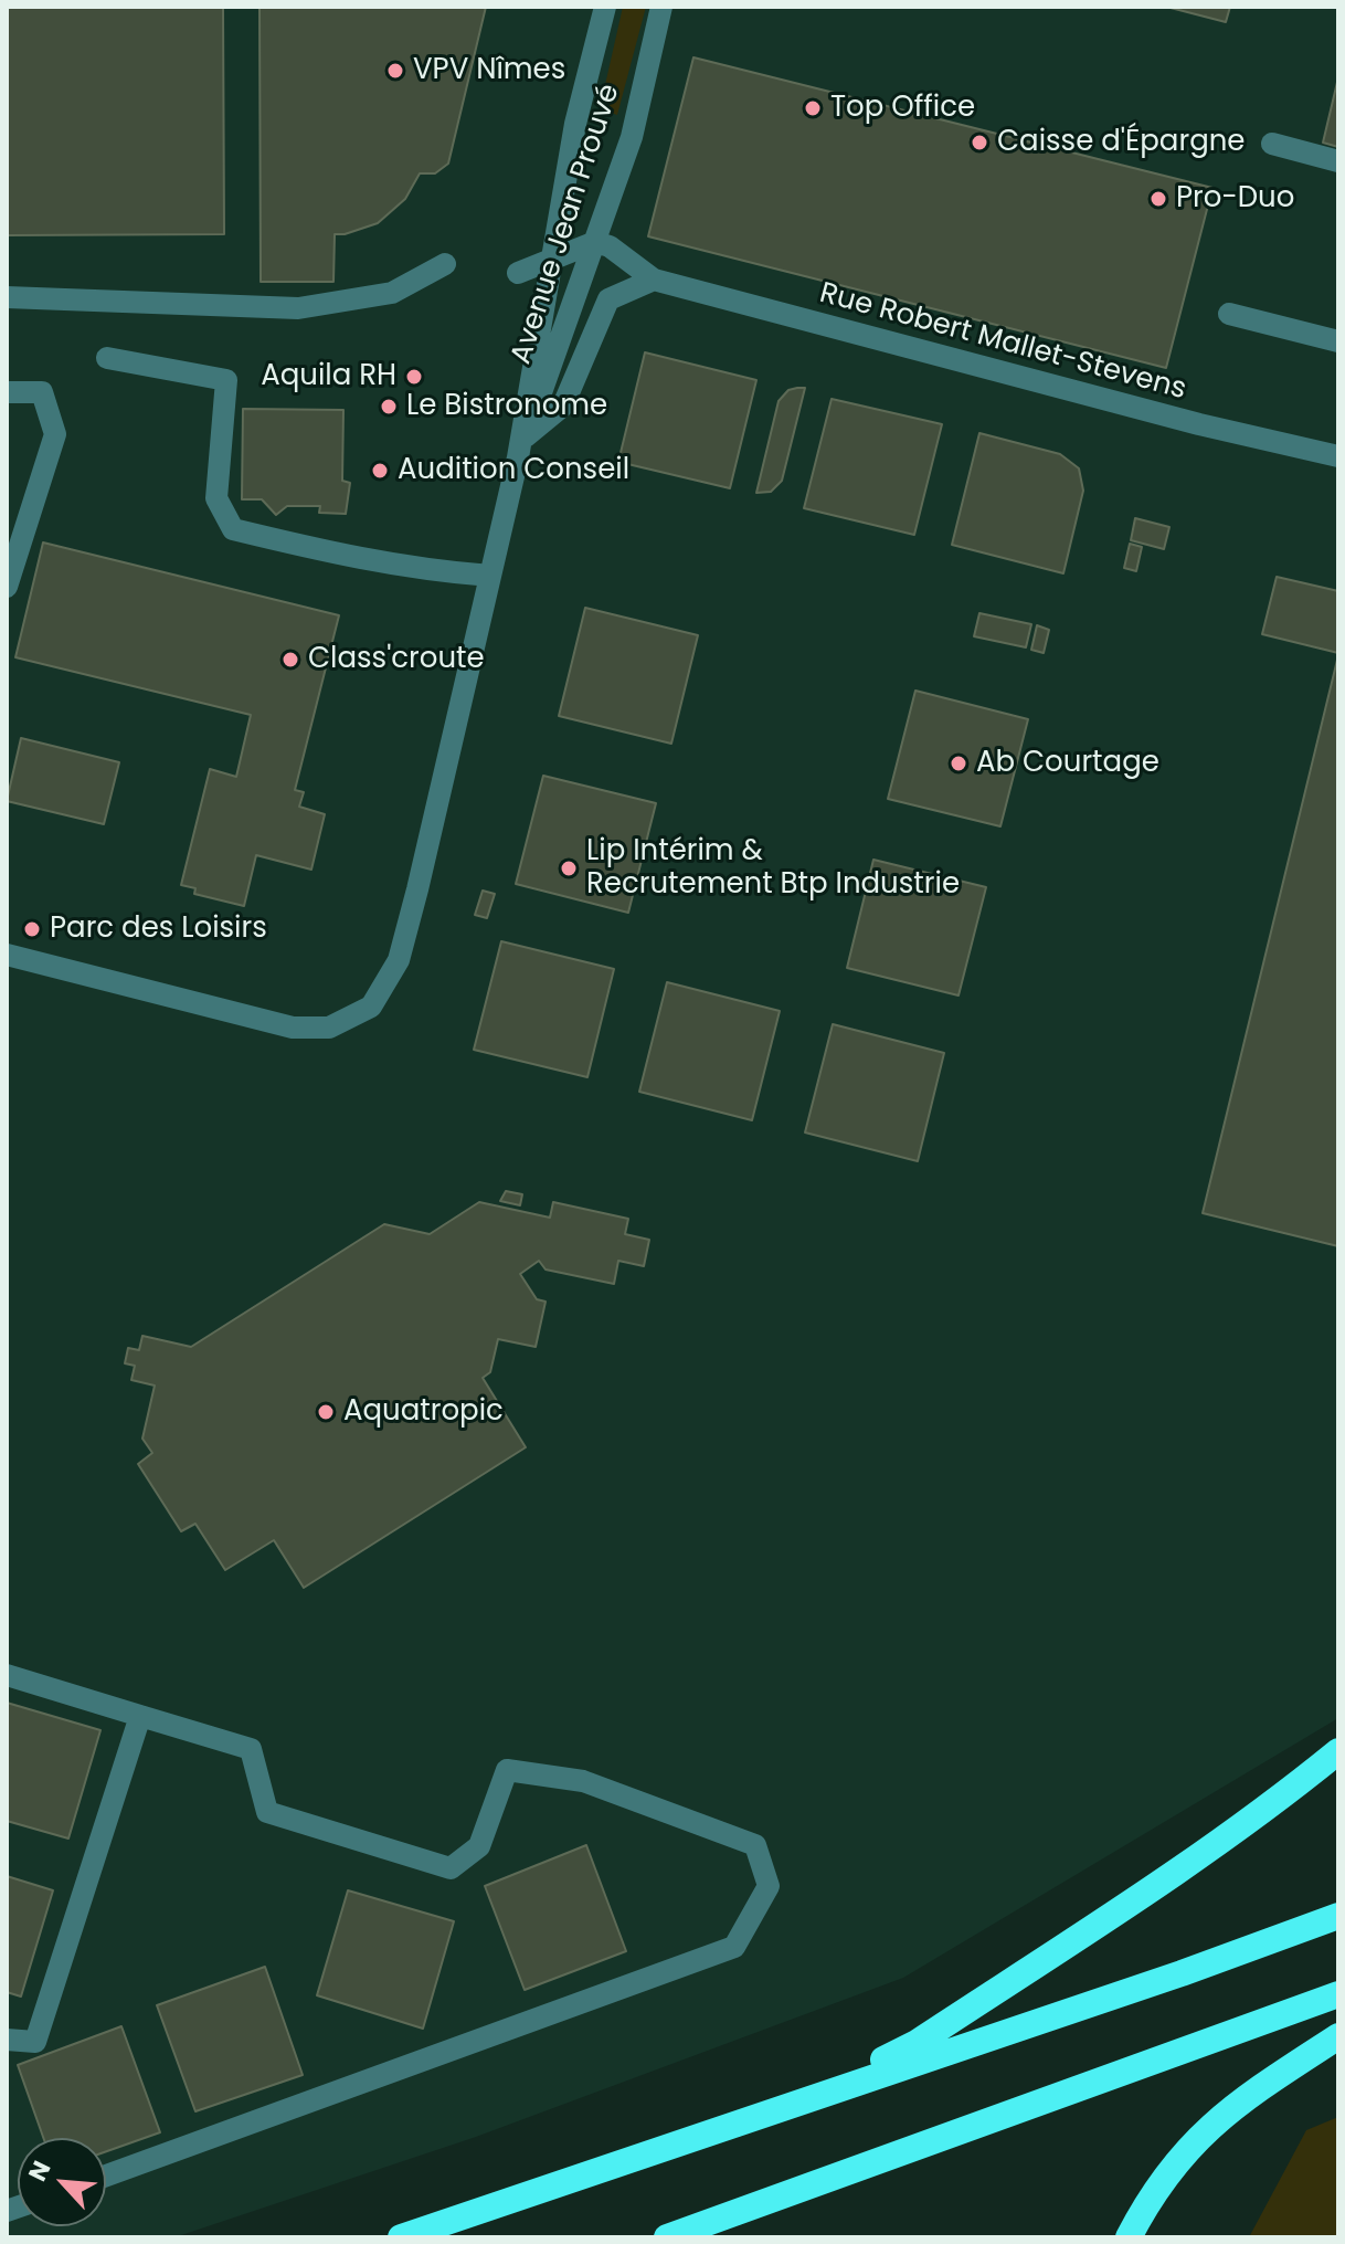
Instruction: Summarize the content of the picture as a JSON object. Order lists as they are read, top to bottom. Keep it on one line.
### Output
{"streets":{"street":["Avenue Jean Prouvé","Rue Robert Mallet-Stevens"]},"crossings":[["Avenue Jean Prouvé","Rue Robert Mallet-Stevens"]],"places":["VPV Nîmes","Top Office","Caisse d'Épargne","Pro-Duo","Aquila RH","Le Bistronome","Audition Conseil","Class'croute","Ab Courtage","Lip Intérim & Recrutement Btp Industrie","Parc des Loisirs","Aquatropic"],"north":"top left"}
